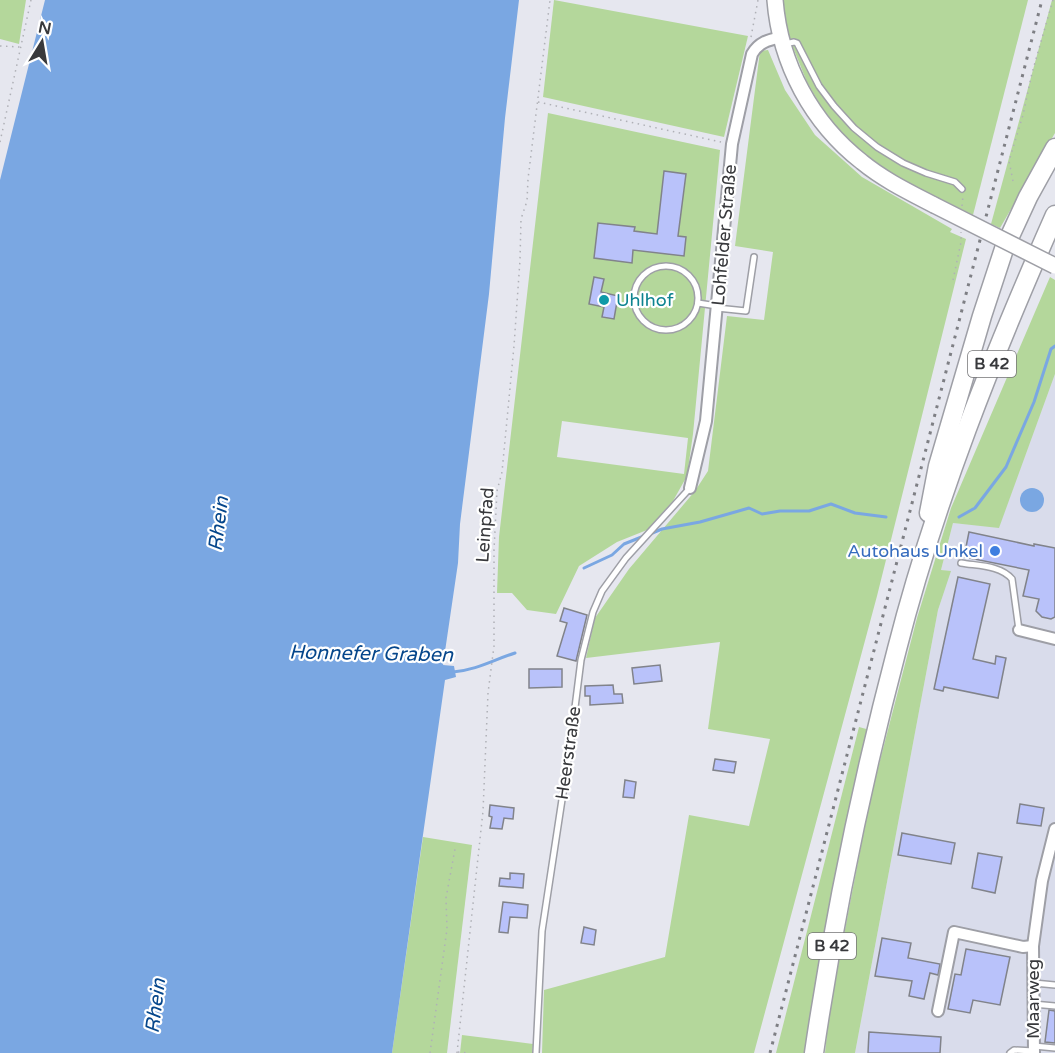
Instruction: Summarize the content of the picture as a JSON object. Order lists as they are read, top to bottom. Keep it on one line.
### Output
{"streets":{"main road":["B 42"],"street":["Lohfelder Straße","Maarweg"],"lane":["Heerstraße"],"path":["Leinpfad"]},"crossings":[["Lohfelder Straße","Heerstraße"]],"water":["Rhein","Honnefer Graben"],"places":["Uhlhof","Autohaus Unkel"],"north":"top"}
